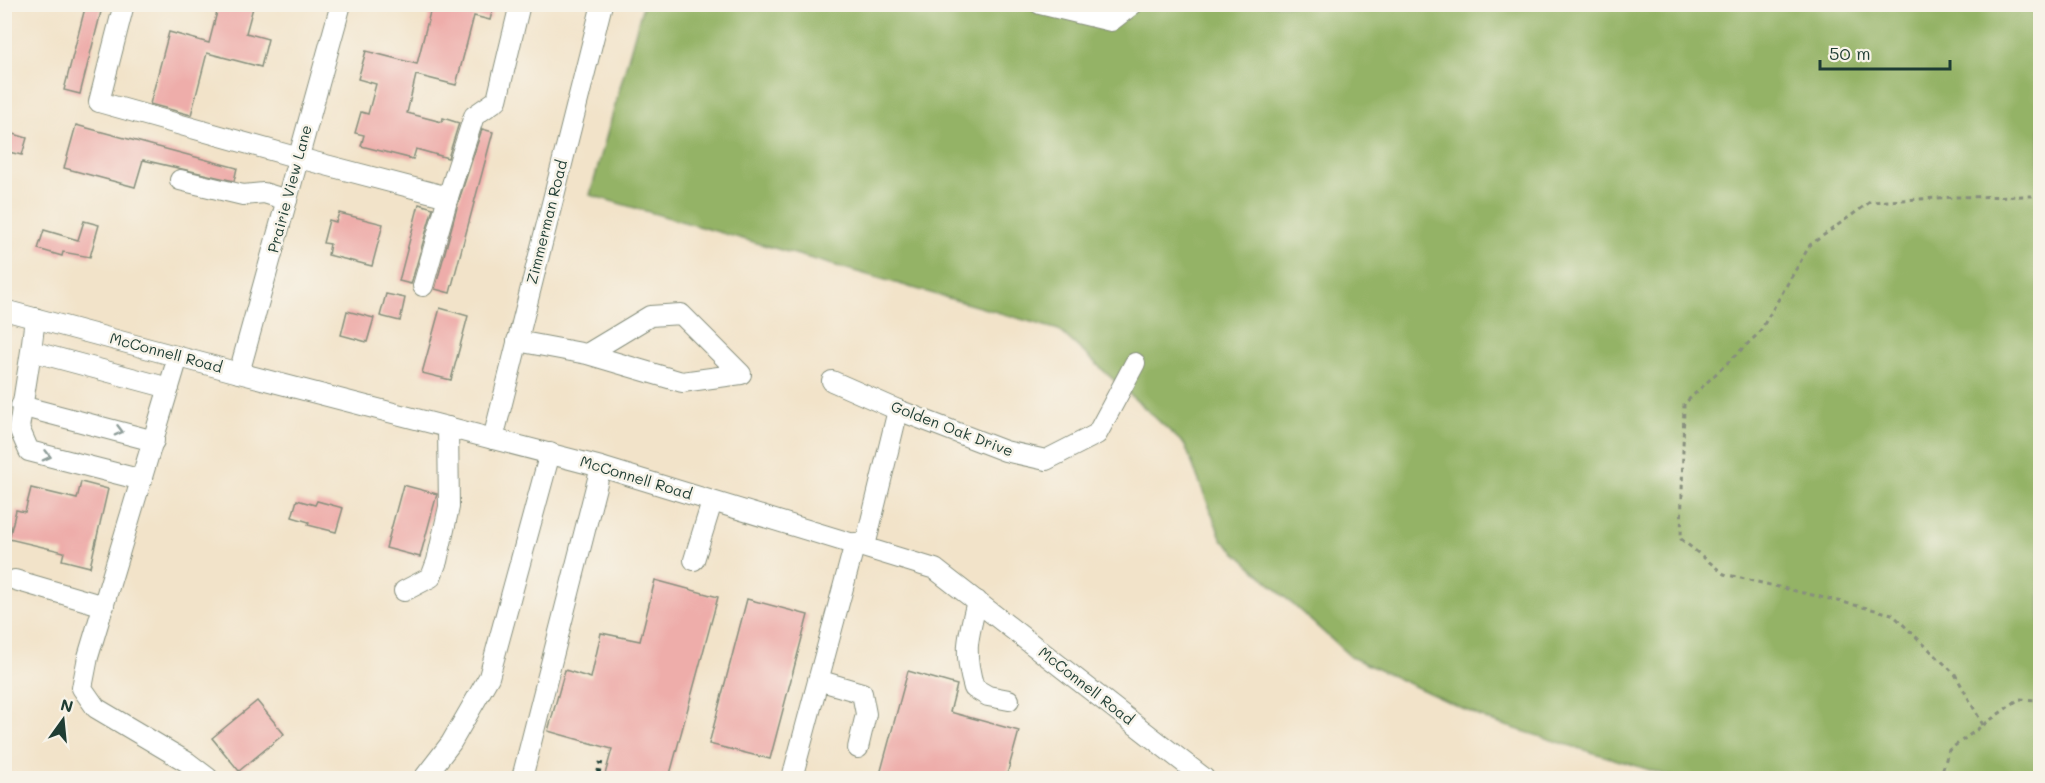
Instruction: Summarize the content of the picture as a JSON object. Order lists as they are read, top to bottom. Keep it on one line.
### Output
{"streets":{"street":["Prairie View Lane","Zimmerman Road","McConnell Road","Golden Oak Drive"]},"crossings":[["Prairie View Lane","McConnell Road"],["Zimmerman Road","McConnell Road"]],"scale_bar":"50 m","north":"top"}
